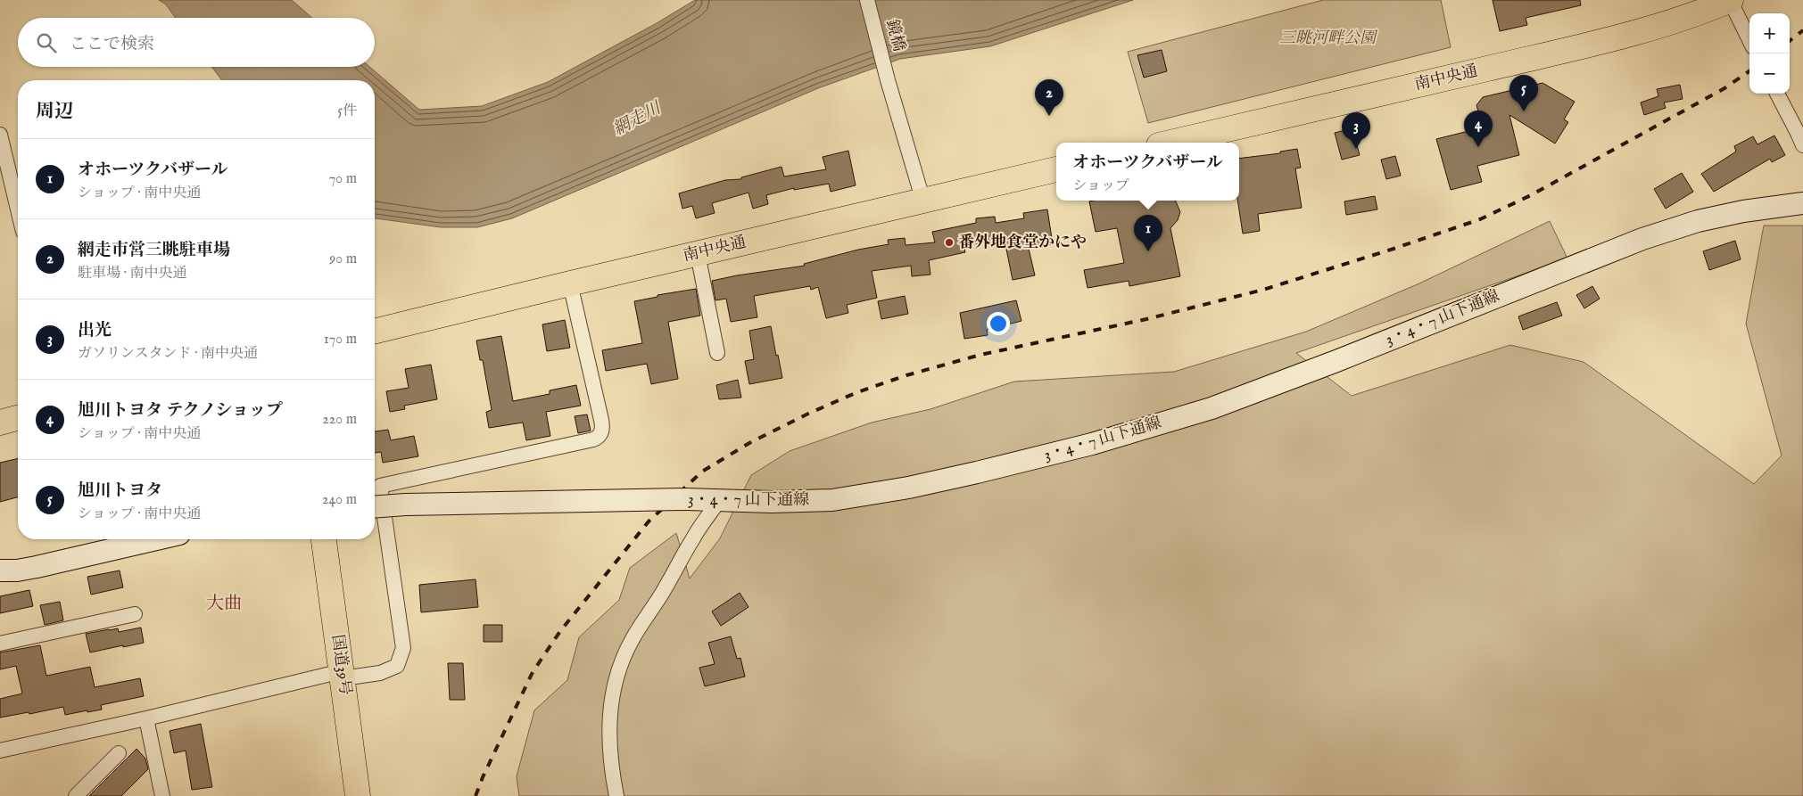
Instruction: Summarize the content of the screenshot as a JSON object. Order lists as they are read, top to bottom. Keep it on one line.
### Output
{"streets":{"highway":["南中央通","国道39号"],"street":["鏡橋","3・4・7 山下通線"]},"crossings":[["鏡橋","南中央通"]],"districts":["大曲"],"water":["網走川"],"parks":["三眺河畔公園"],"places":["番外地食堂かにや"],"page":{"map_buttons":["+","−"],"search":"ここで検索","pins":["5","2","4","3","1"],"heading":["周辺","5件"],"list":[{"mark":"1","name":"オホーツクバザール","note":"ショップ · 南中央通","value":"70 m"},{"mark":"2","name":"網走市営三眺駐車場","note":"駐車場 · 南中央通","value":"90 m"},{"mark":"3","name":"出光","note":"ガソリンスタンド · 南中央通","value":"170 m"},{"mark":"4","name":"旭川トヨタ テクノショップ","note":"ショップ · 南中央通","value":"220 m"},{"mark":"5","name":"旭川トヨタ","note":"ショップ · 南中央通","value":"240 m"}],"popup":["オホーツクバザール","ショップ"]}}
